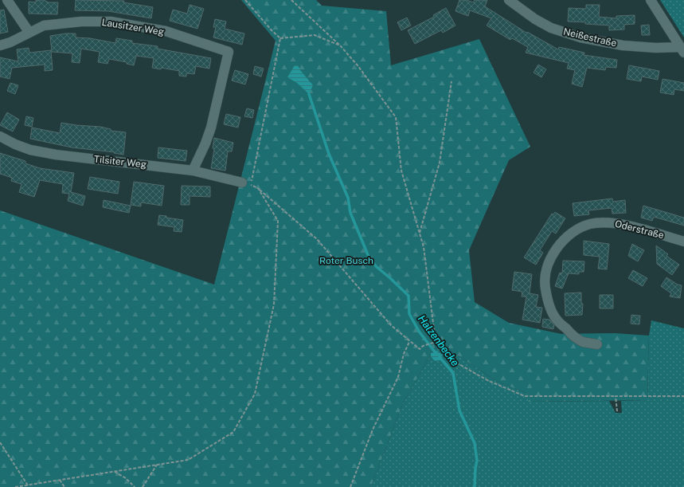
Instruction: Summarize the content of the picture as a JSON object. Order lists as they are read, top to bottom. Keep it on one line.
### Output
{"streets":{"street":["Lausitzer Weg","Neißestraße","Tilsiter Weg","Oderstraße"]},"crossings":[["Lausitzer Weg","Tilsiter Weg"]],"water":["Halzenbecke"],"parks":["Roter Busch"]}
